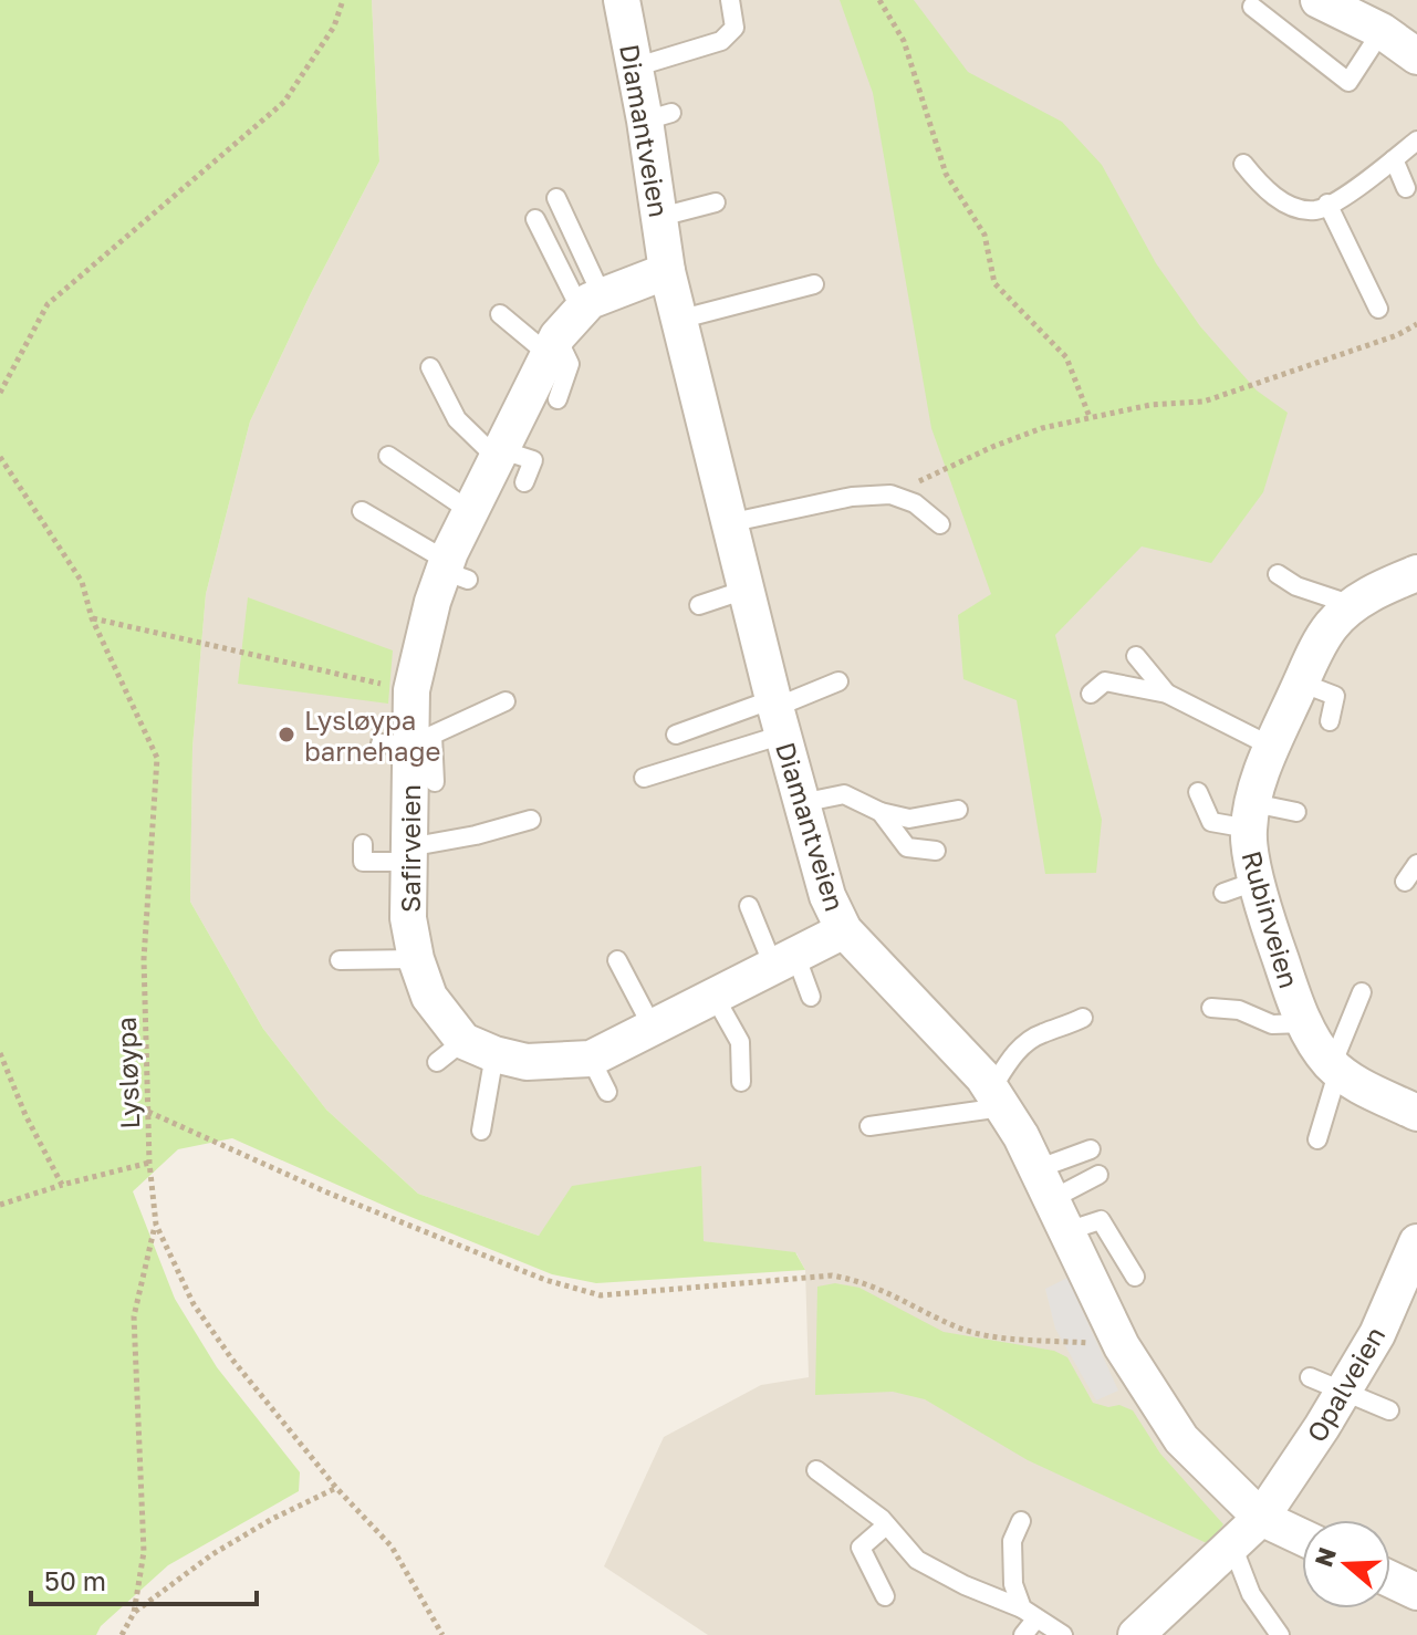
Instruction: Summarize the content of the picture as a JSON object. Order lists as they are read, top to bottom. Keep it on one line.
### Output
{"streets":{"street":["Diamantveien","Safirveien","Rubinveien","Opalveien"],"path":["Lysløypa"]},"crossings":[["Diamantveien","Safirveien"],["Diamantveien","Opalveien"]],"places":["Lysløypa barnehage"],"scale_bar":"50 m","north":"left"}
